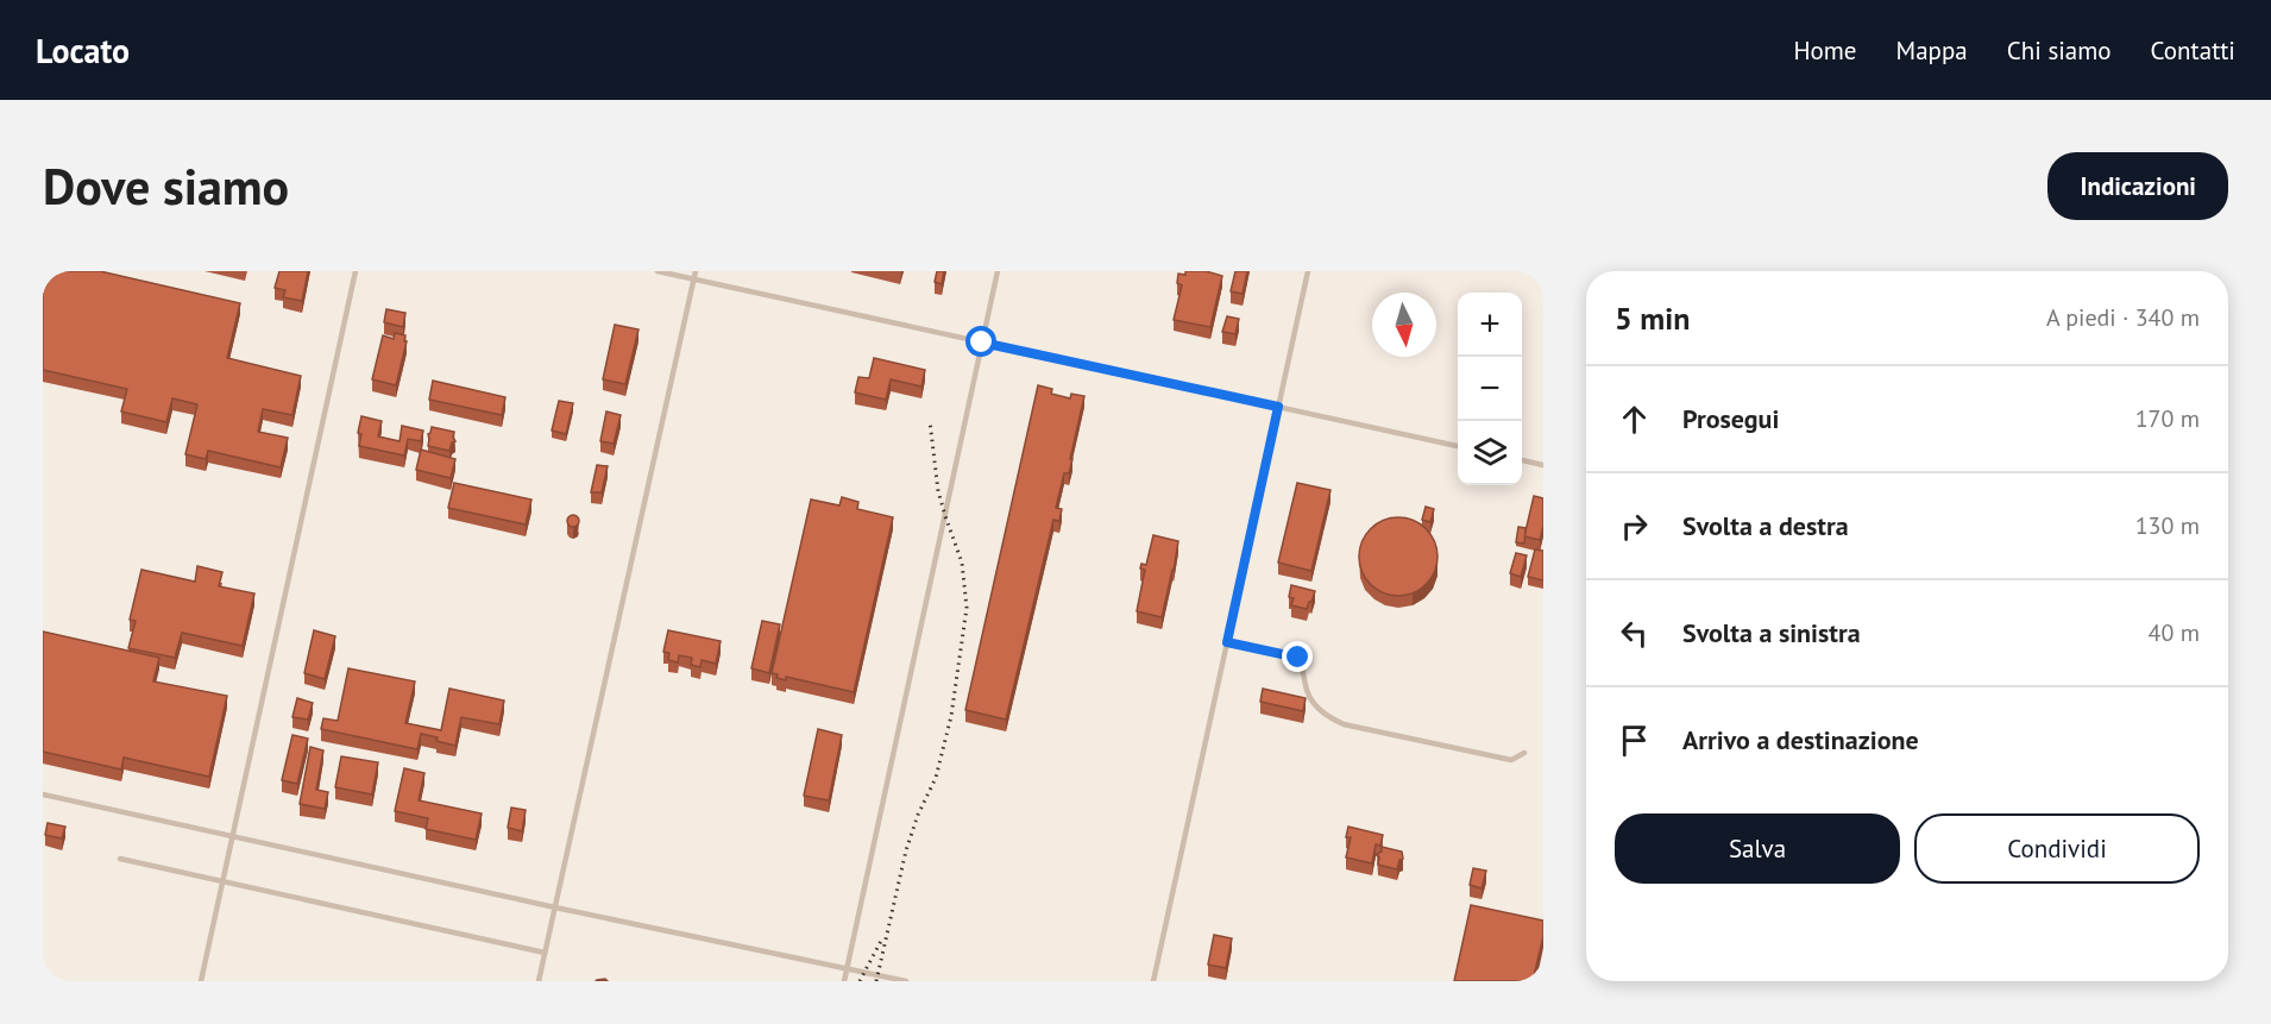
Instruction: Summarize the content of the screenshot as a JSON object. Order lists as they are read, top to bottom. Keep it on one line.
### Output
{"north":"bottom","page":{"header":"Locato","nav":["Home","Mappa","Chi siamo","Contatti"],"buttons":["Indicazioni",["Salva","Condividi"]],"title":"Dove siamo","heading":["5 min","A piedi · 340 m"],"map_buttons":["+","−"],"list":[["Prosegui","170 m"],["Svolta a destra","130 m"],["Svolta a sinistra","40 m"],"Arrivo a destinazione"]}}
